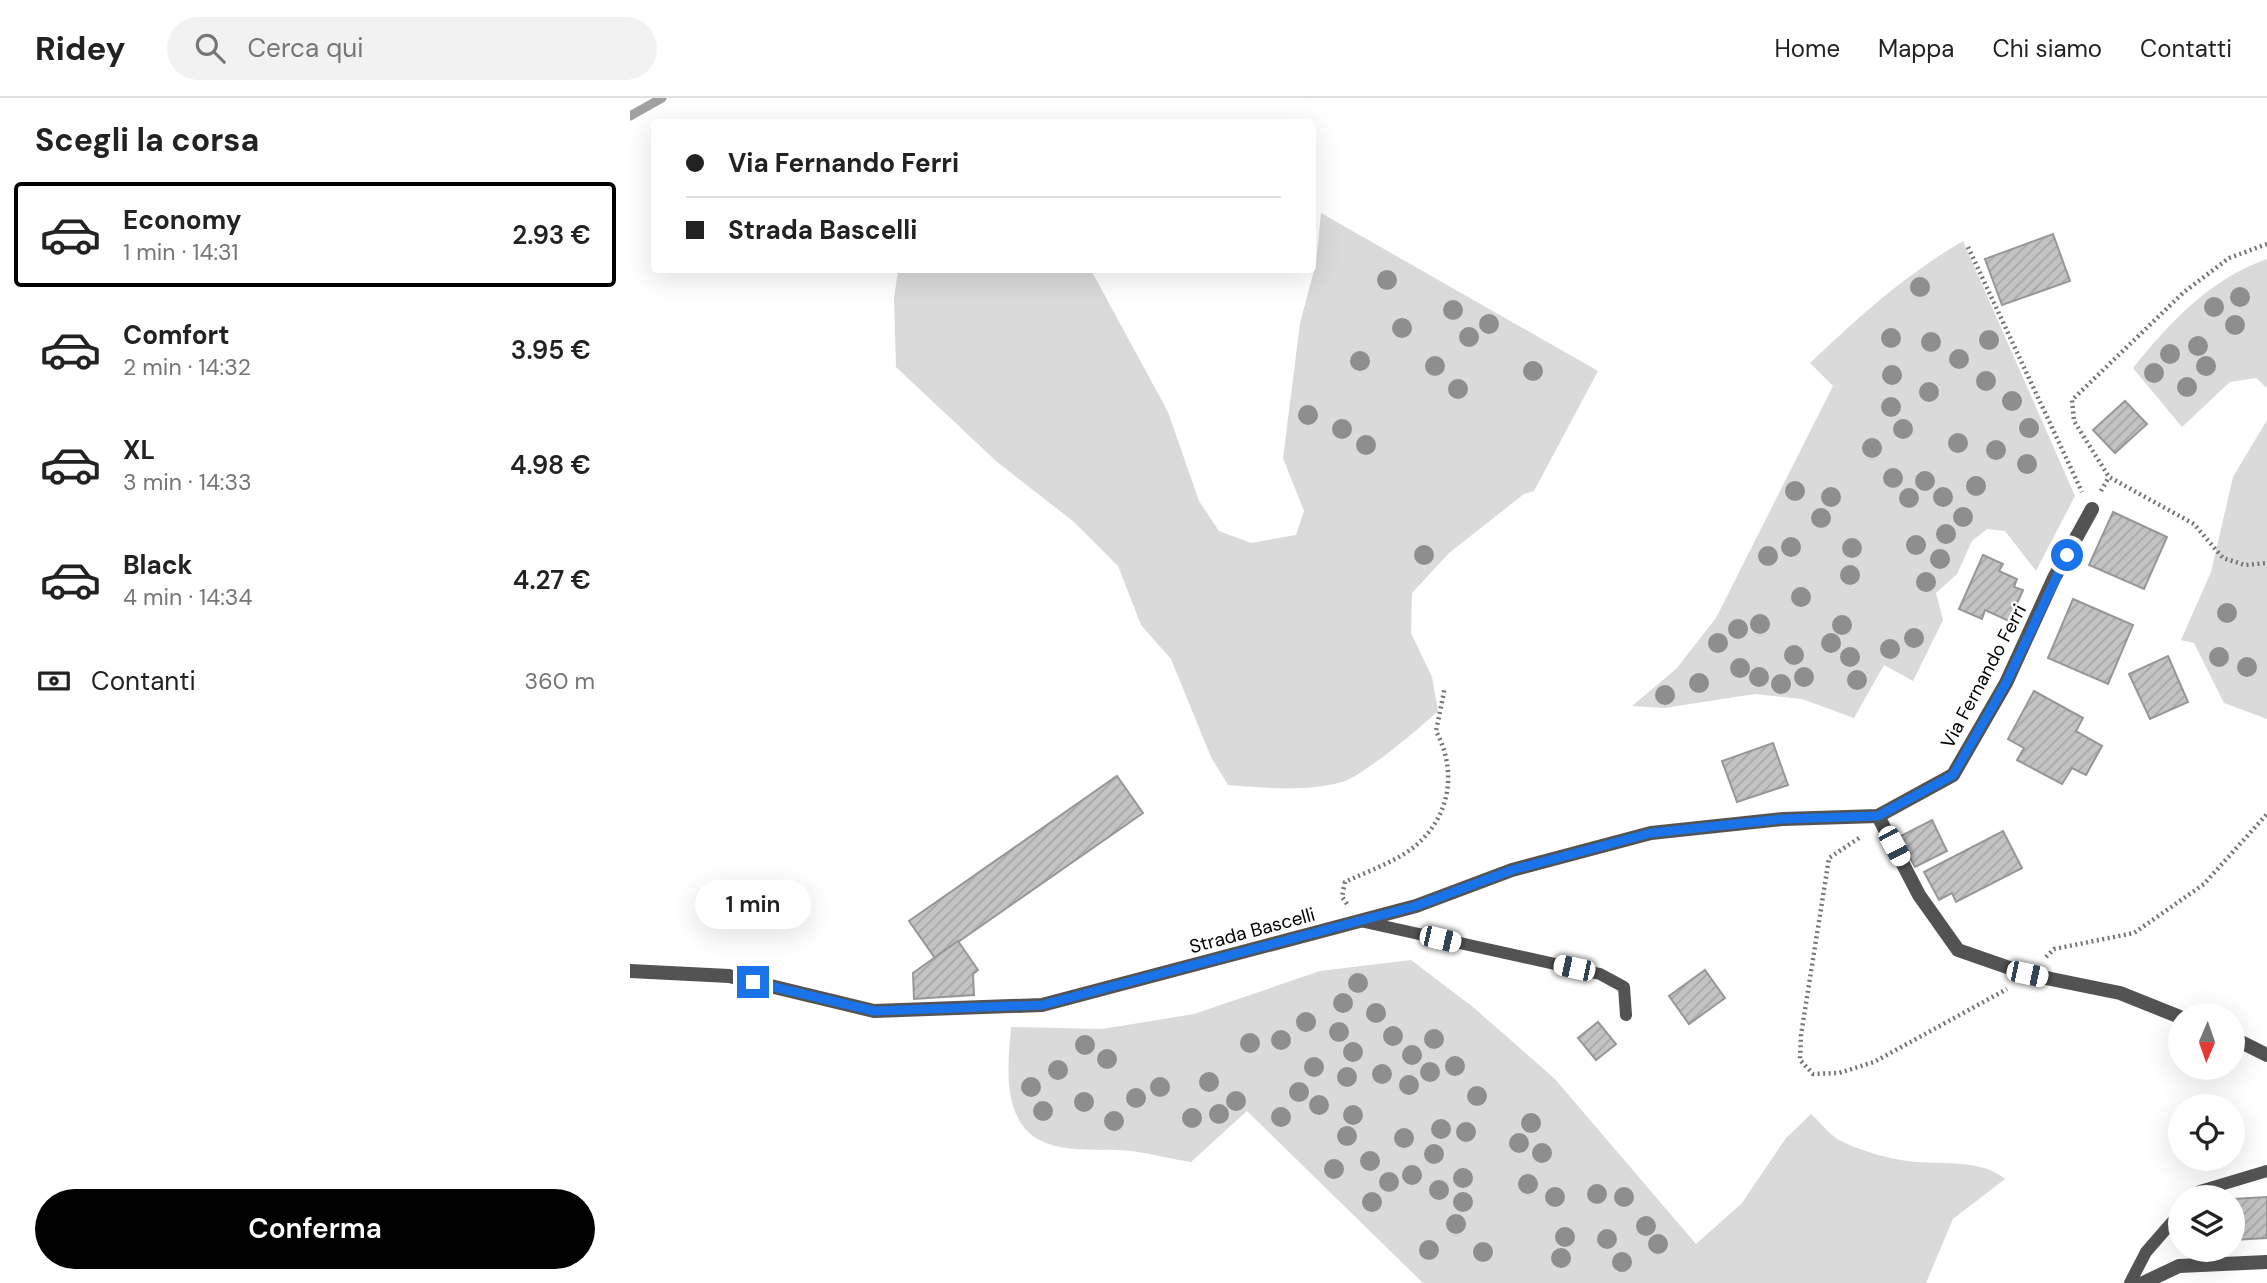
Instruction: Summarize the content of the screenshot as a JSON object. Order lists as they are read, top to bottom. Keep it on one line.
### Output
{"streets":{"street":["Via Fernando Ferri","Strada Bascelli"]},"crossings":[["Via Fernando Ferri","Strada Bascelli"]],"north":"bottom","page":{"header":"Ridey","search":"Cerca qui","nav":["Home","Mappa","Chi siamo","Contatti"],"heading":"Scegli la corsa","banner":["Via Fernando Ferri","Strada Bascelli"],"list":[{"name":"Economy","note":"1 min · 14:31","value":"2.93 €"},{"name":"Comfort","note":"2 min · 14:32","value":"3.95 €"},{"name":"XL","note":"3 min · 14:33","value":"4.98 €"},{"name":"Black","note":"4 min · 14:34","value":"4.27 €"}],"pay":["Contanti","360 m"],"bubble":"1 min","buttons":"Conferma"}}
